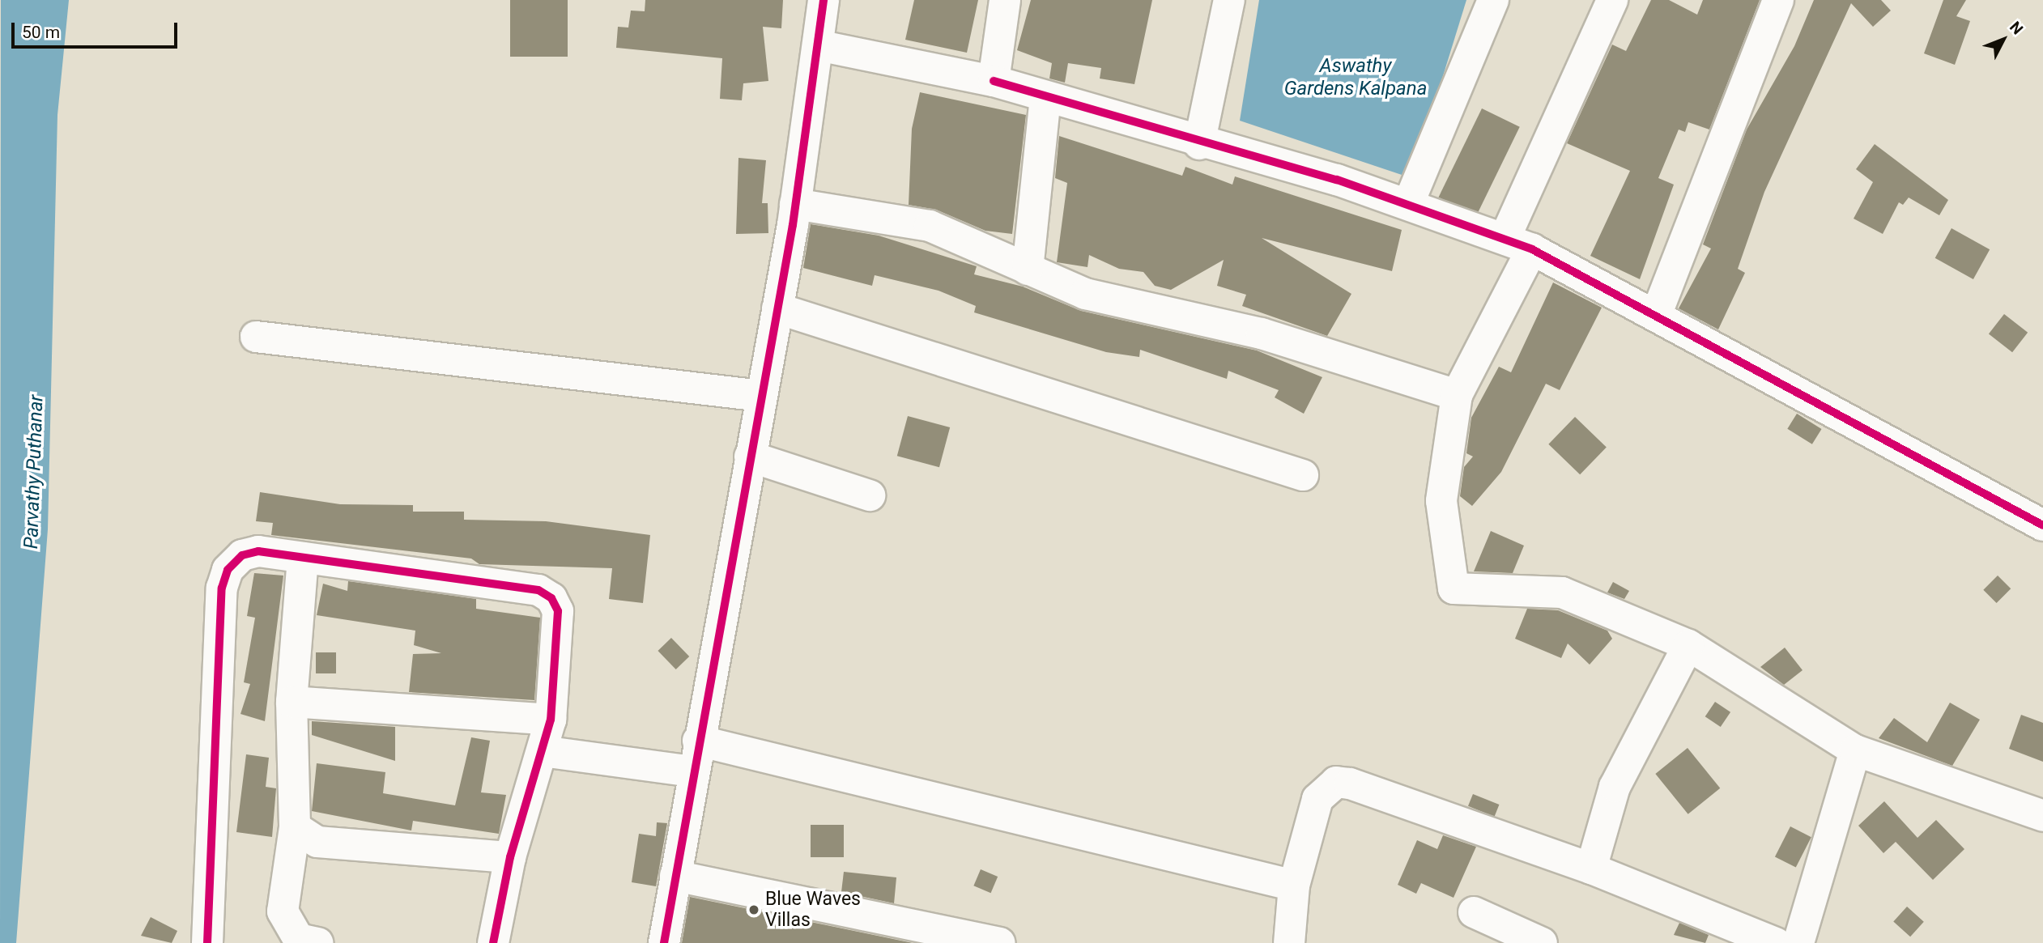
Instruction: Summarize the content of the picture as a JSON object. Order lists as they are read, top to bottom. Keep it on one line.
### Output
{"water":["Aswathy Gardens Kalpana","Parvathy Puthanar"],"places":["Blue Waves Villas"],"scale_bar":"50 m","north":"top right"}
